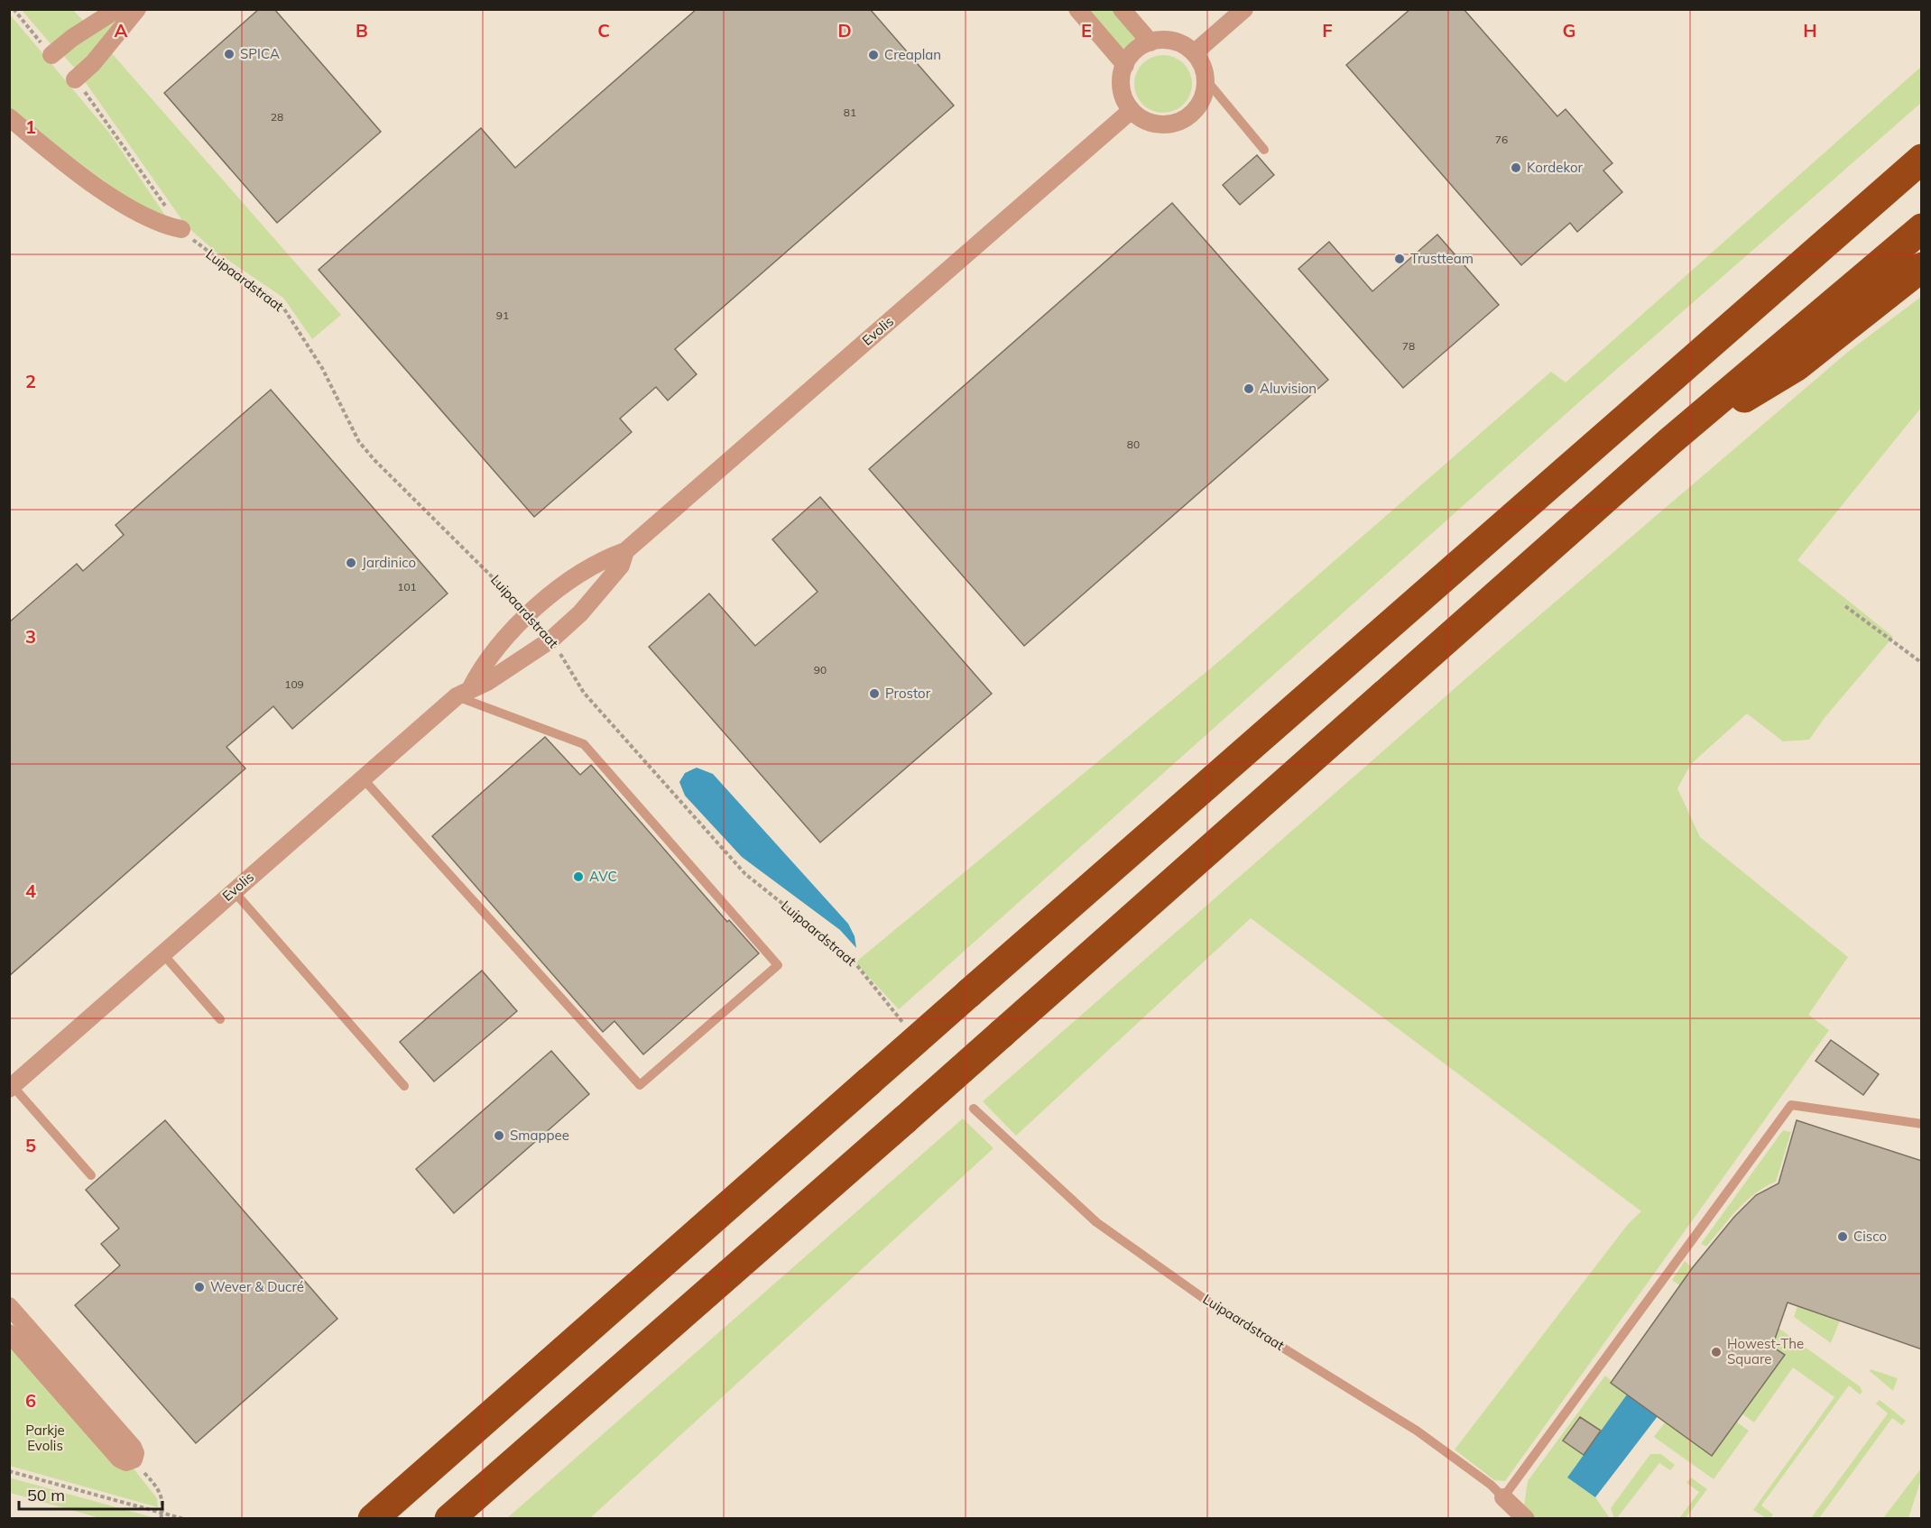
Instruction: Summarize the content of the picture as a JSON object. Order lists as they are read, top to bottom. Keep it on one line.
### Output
{"streets":{"street":["Luipaardstraat","Evolis"]},"crossings":[["Luipaardstraat","Evolis"]],"parks":["Parkje Evolis"],"places":["SPICA","Creaplan","Kordekor","Trustteam","Aluvision","Jardinico","Prostor","AVC","Smappee","Cisco","Wever & Ducré","Howest-The Square"],"house_numbers":["81","28","76","91","78","80","101","90","109"],"scale_bar":"50 m","grid":{"columns":["A","B","C","D","E","F","G","H"],"rows":["1","2","3","4","5","6"]}}
